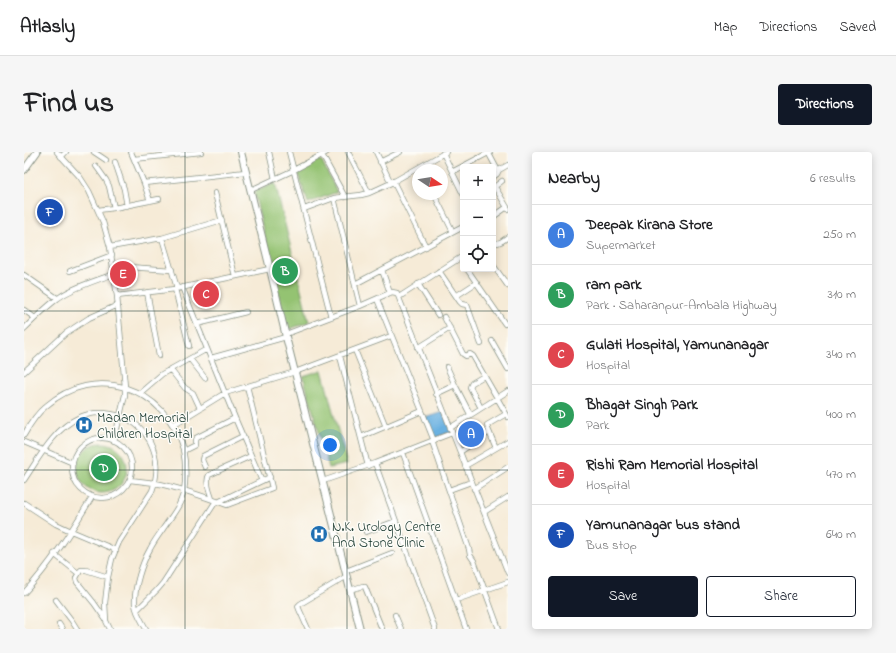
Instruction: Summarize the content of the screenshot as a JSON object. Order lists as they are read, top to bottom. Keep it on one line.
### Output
{"places":{"hospital":["Madan Memorial Children Hospital","N.K. Urology Centre And Stone Clinic"]},"north":"right","page":{"header":"Atlasly","nav":["Map","Directions","Saved"],"title":"Find us","buttons":["Directions",["Save","Share"]],"heading":["Nearby","6 results"],"map_buttons":["+","−"],"pins":["F","B","E","C","A","D"],"list":[{"mark":"A","name":"Deepak Kirana Store","note":"Supermarket","value":"250 m"},{"mark":"B","name":"ram park","note":"Park · Saharanpur-Ambala Highway","value":"310 m"},{"mark":"C","name":"Gulati Hospital, Yamunanagar","note":"Hospital","value":"340 m"},{"mark":"D","name":"Bhagat Singh Park","note":"Park","value":"400 m"},{"mark":"E","name":"Rishi Ram Memorial Hospital","note":"Hospital","value":"470 m"},{"mark":"F","name":"Yamunanagar bus stand","note":"Bus stop","value":"640 m"}]}}
